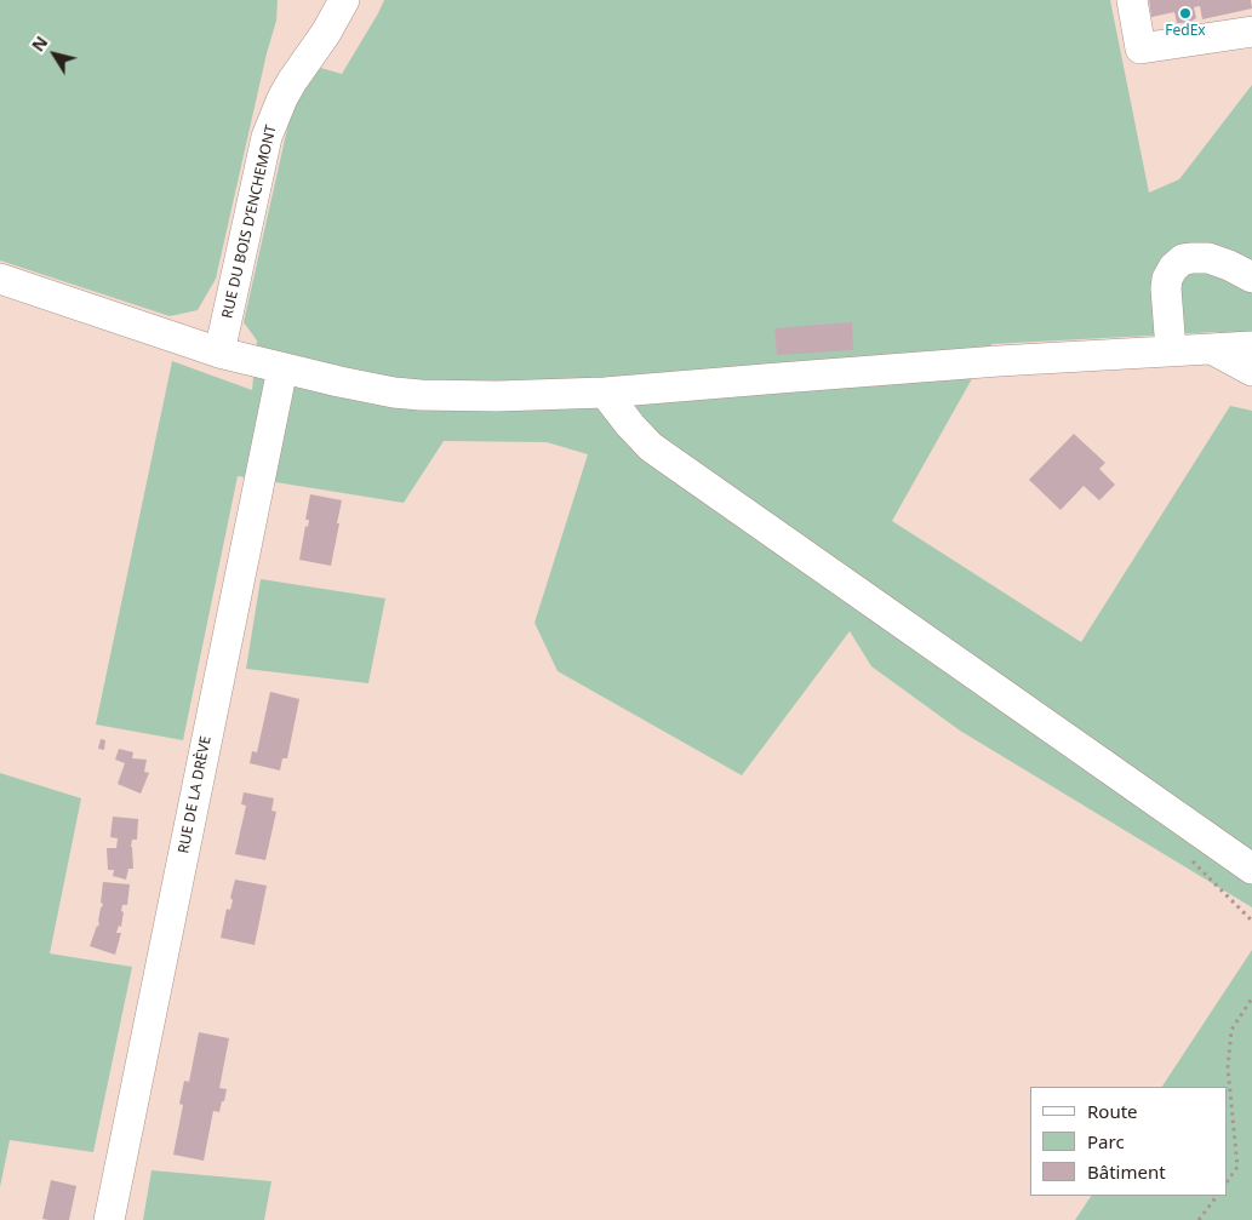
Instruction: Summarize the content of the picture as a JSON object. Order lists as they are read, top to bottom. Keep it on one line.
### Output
{"streets":{"street":["RUE DU BOIS D’ENCHEMONT","RUE DE LA DRÈVE"]},"places":["FedEx"],"legend":["Route","Parc","Bâtiment"],"north":"top left"}
